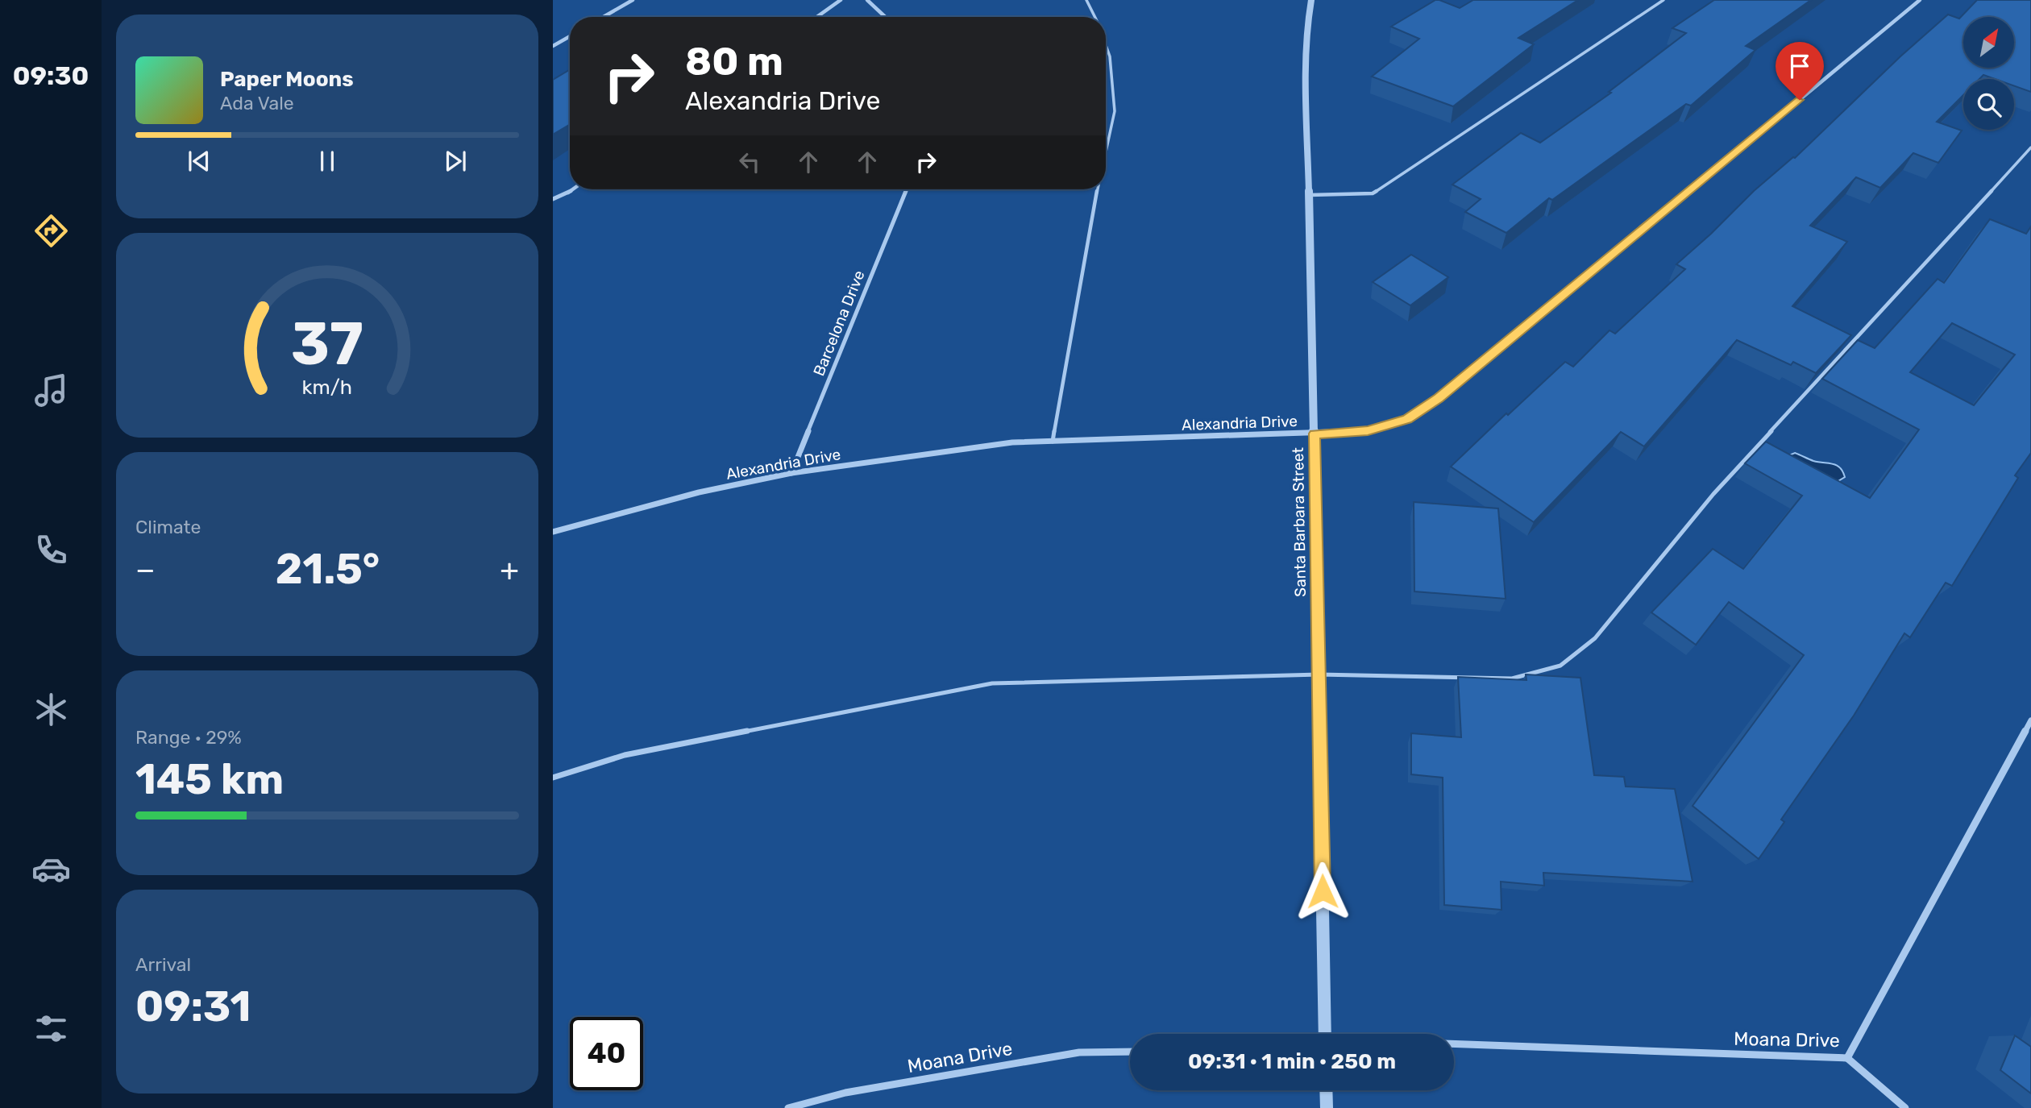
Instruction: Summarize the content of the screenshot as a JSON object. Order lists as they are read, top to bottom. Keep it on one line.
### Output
{"streets":{"street":["Barcelona Drive","Alexandria Drive","Santa Barbara Street","Moana Drive"]},"crossings":[["Barcelona Drive","Alexandria Drive"],["Alexandria Drive","Santa Barbara Street"]],"north":"top right","page":{"tabs":"09:30","turn":["80 m","Alexandria Drive"],"song":["Paper Moons","Ada Vale"],"tile":["Climate",["Range · 29%","145 km"],["Arrival","09:31"]],"heat":["−","21.5°","+"],"limit":"40","trip":"09:31 · 1 min · 250 m","gauge":["37","km/h"]}}
